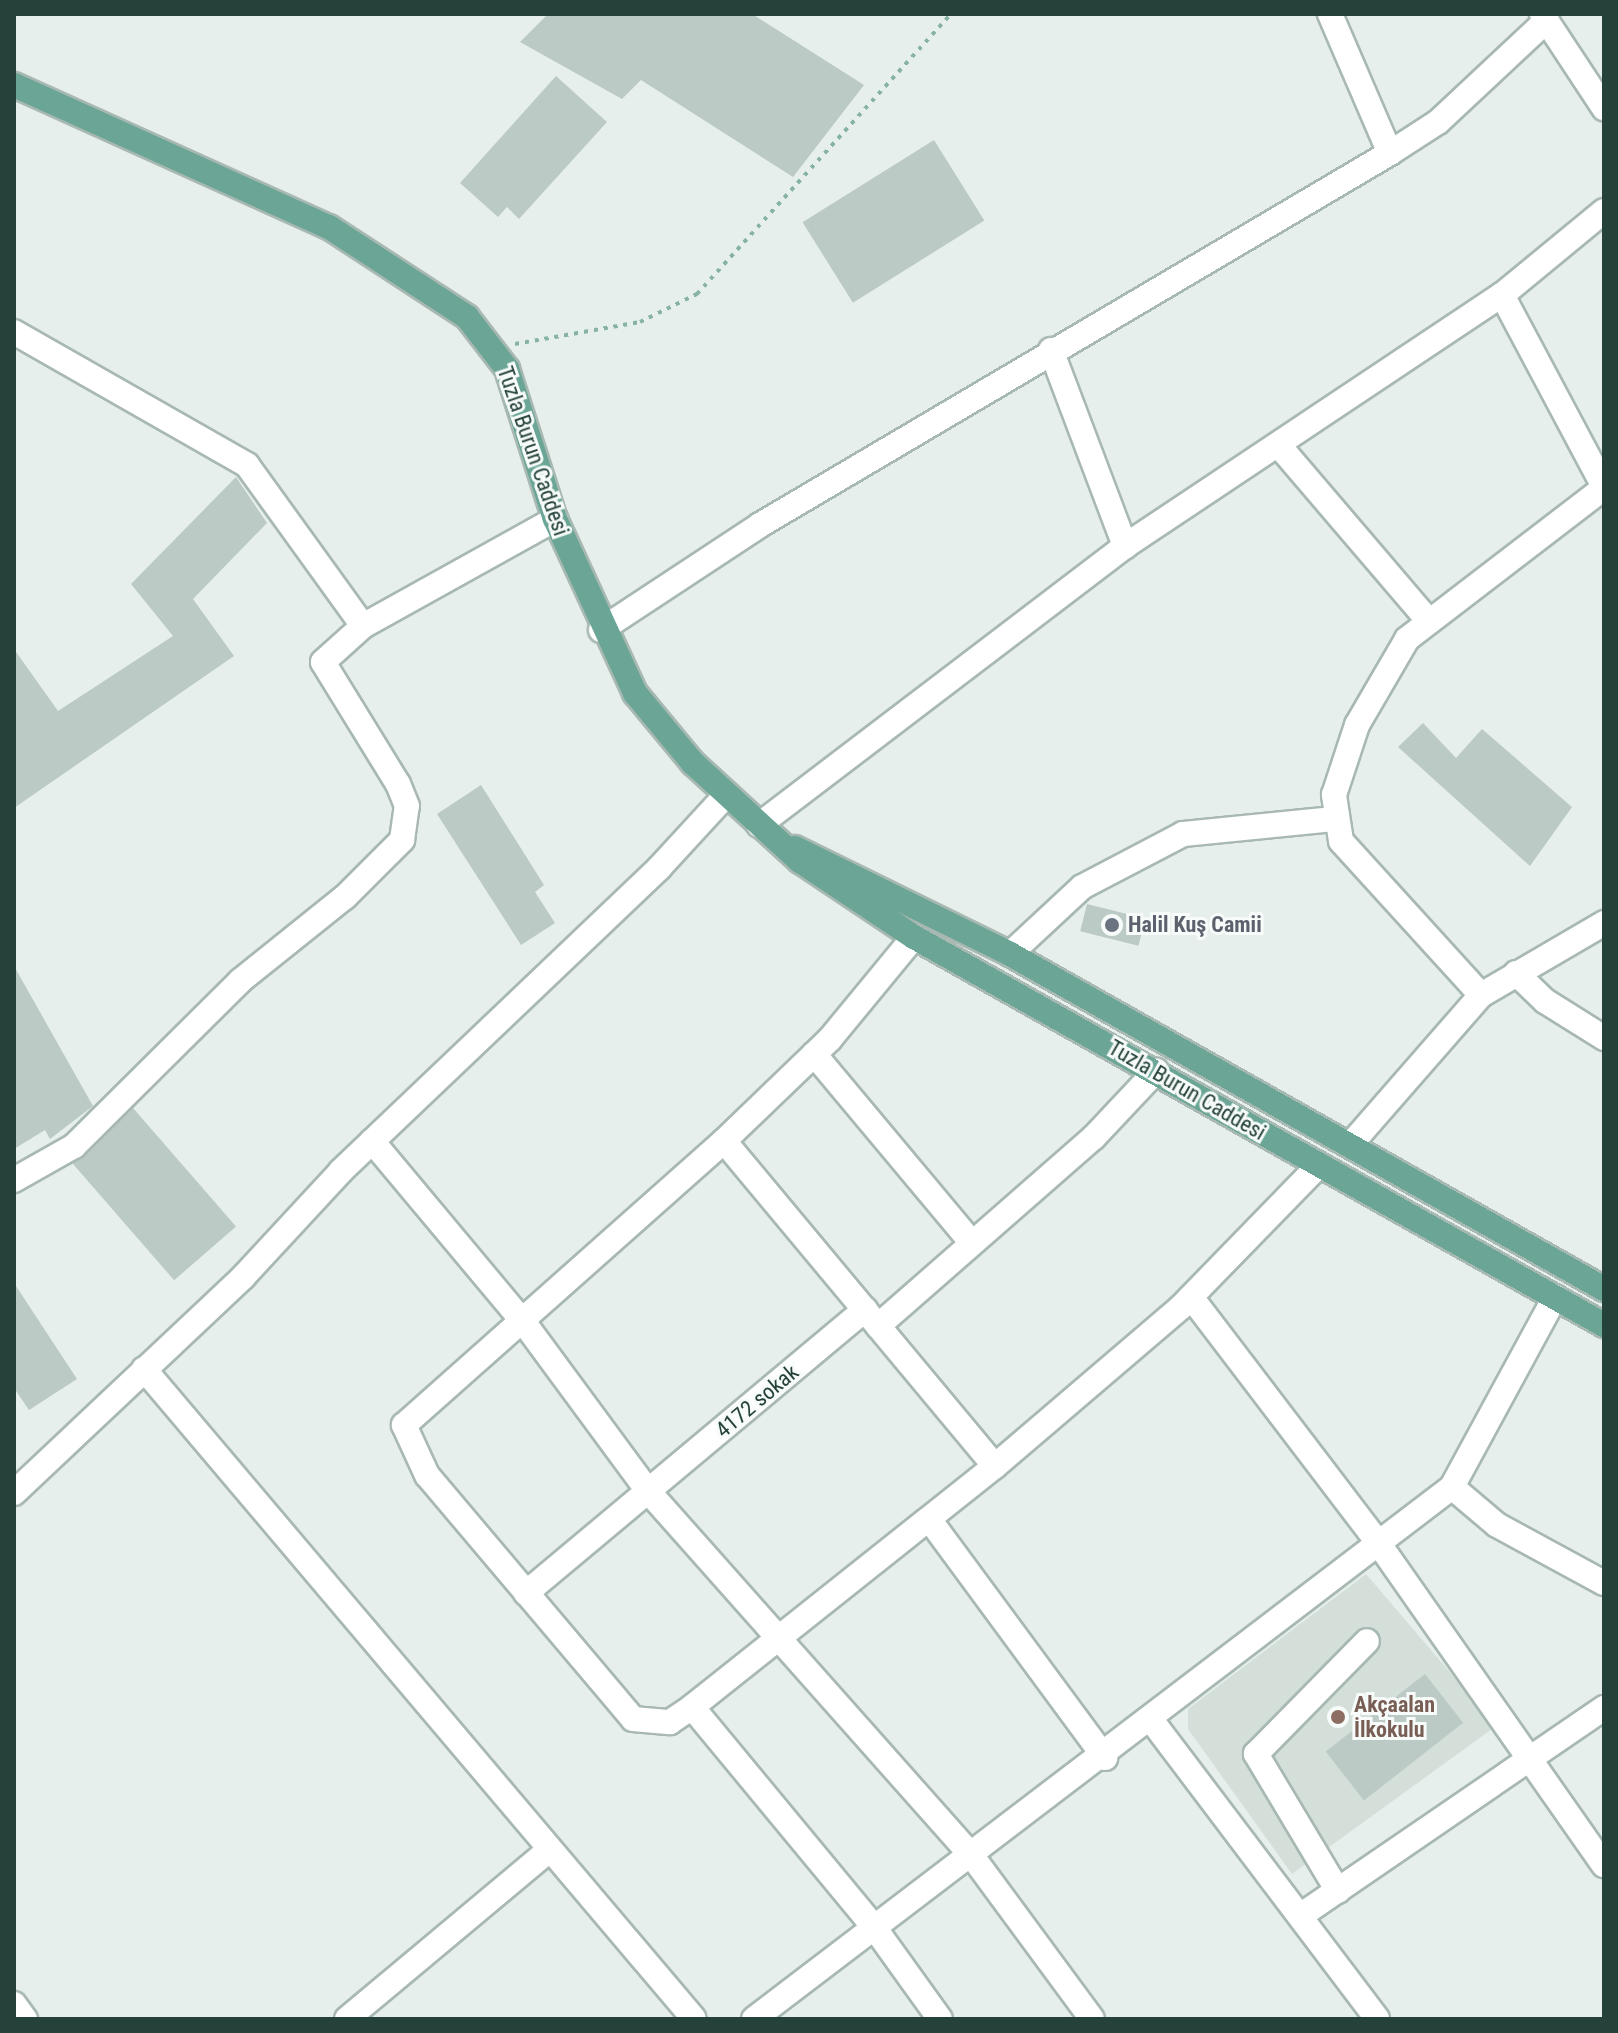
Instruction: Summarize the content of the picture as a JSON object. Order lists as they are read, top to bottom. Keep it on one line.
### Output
{"streets":{"main road":["Tuzla Burun Caddesi"],"street":["4172 sokak"]},"crossings":[["Tuzla Burun Caddesi","4172 sokak"]],"places":["Halil Kuş Camii","Akçaalan İlkokulu"]}
